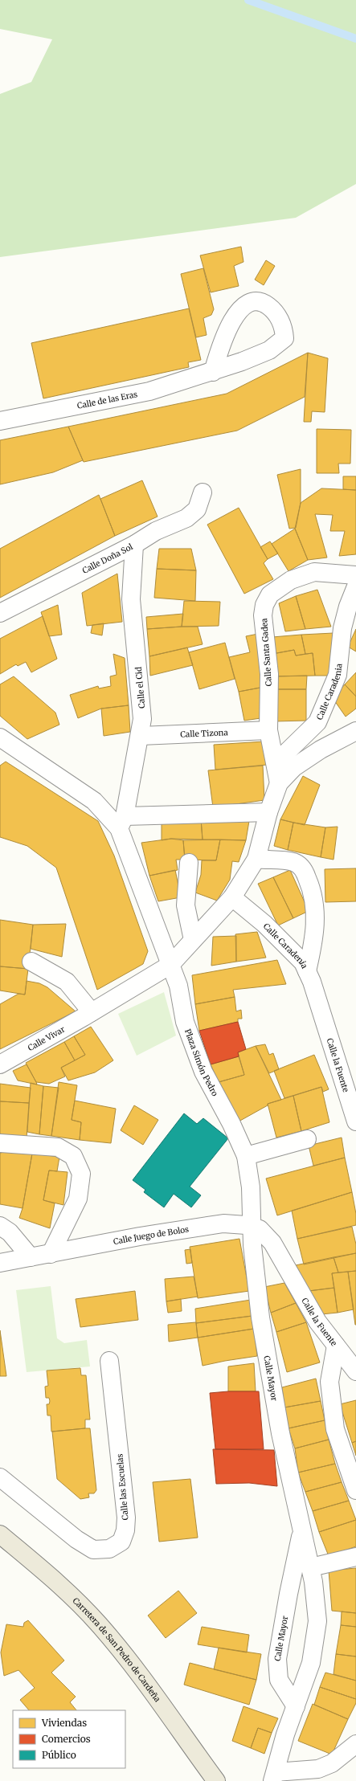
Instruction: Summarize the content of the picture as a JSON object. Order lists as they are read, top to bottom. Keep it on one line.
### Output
{"streets":{"main road":["Carretera de San Pedro de Cardeña"],"street":["Calle de las Eras","Calle Doña Sol","Calle Santa Gadea","Calle el Cid","Calle Caradenia","Calle Tizona","Calle Vivar","Plaza Simón Pedro","Calle la Fuente","Calle Juego de Bolos","Calle Mayor","Calle las Escuelas"]},"crossings":[["Calle Doña Sol","Calle el Cid"],["Calle Santa Gadea","Calle Caradenia"],["Calle Santa Gadea","Calle Tizona"],["Calle el Cid","Calle Tizona"],["Calle Caradenia","Calle Vivar"],["Calle Caradenia","Plaza Simón Pedro"],["Calle Caradenia","Calle la Fuente"],["Calle Vivar","Plaza Simón Pedro"],["Plaza Simón Pedro","Calle la Fuente"],["Plaza Simón Pedro","Calle Juego de Bolos"],["Plaza Simón Pedro","Calle Mayor"],["Calle la Fuente","Calle Juego de Bolos"],["Calle la Fuente","Calle Mayor"],["Calle Juego de Bolos","Calle Mayor"]],"legend":["Viviendas","Comercios","Público"]}
